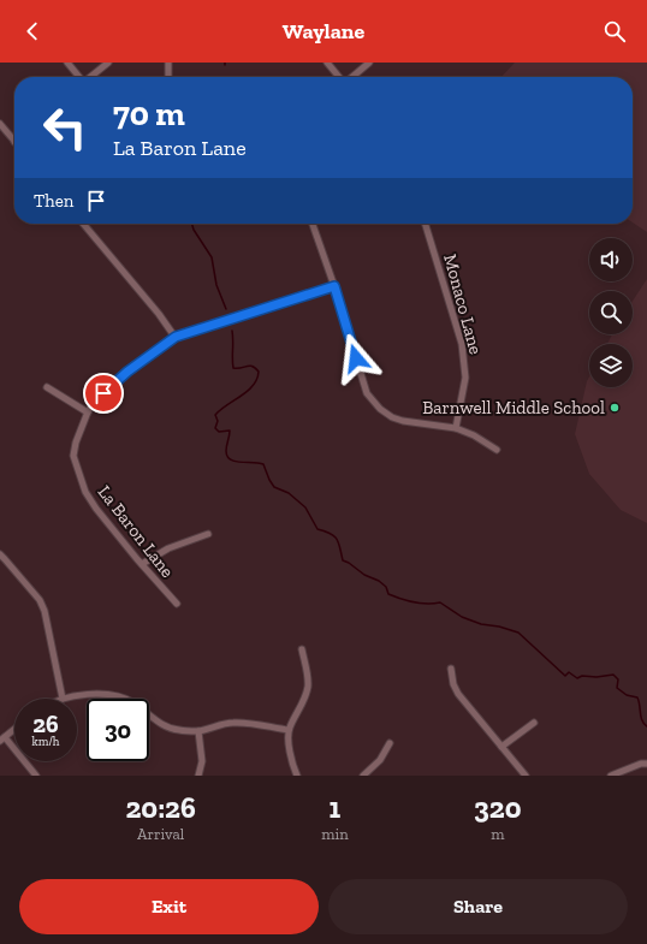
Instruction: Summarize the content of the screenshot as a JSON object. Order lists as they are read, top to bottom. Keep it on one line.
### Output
{"streets":{"street":["Monaco Lane","La Baron Lane"]},"places":["Barnwell Middle School"],"page":{"header":"Waylane","turn":["70 m","La Baron Lane"],"then":"Then","speed":"26 km/h","limit":"30","eta":["20:26","Arrival","1","min","320","m"],"buttons":["Exit","Share"]}}
